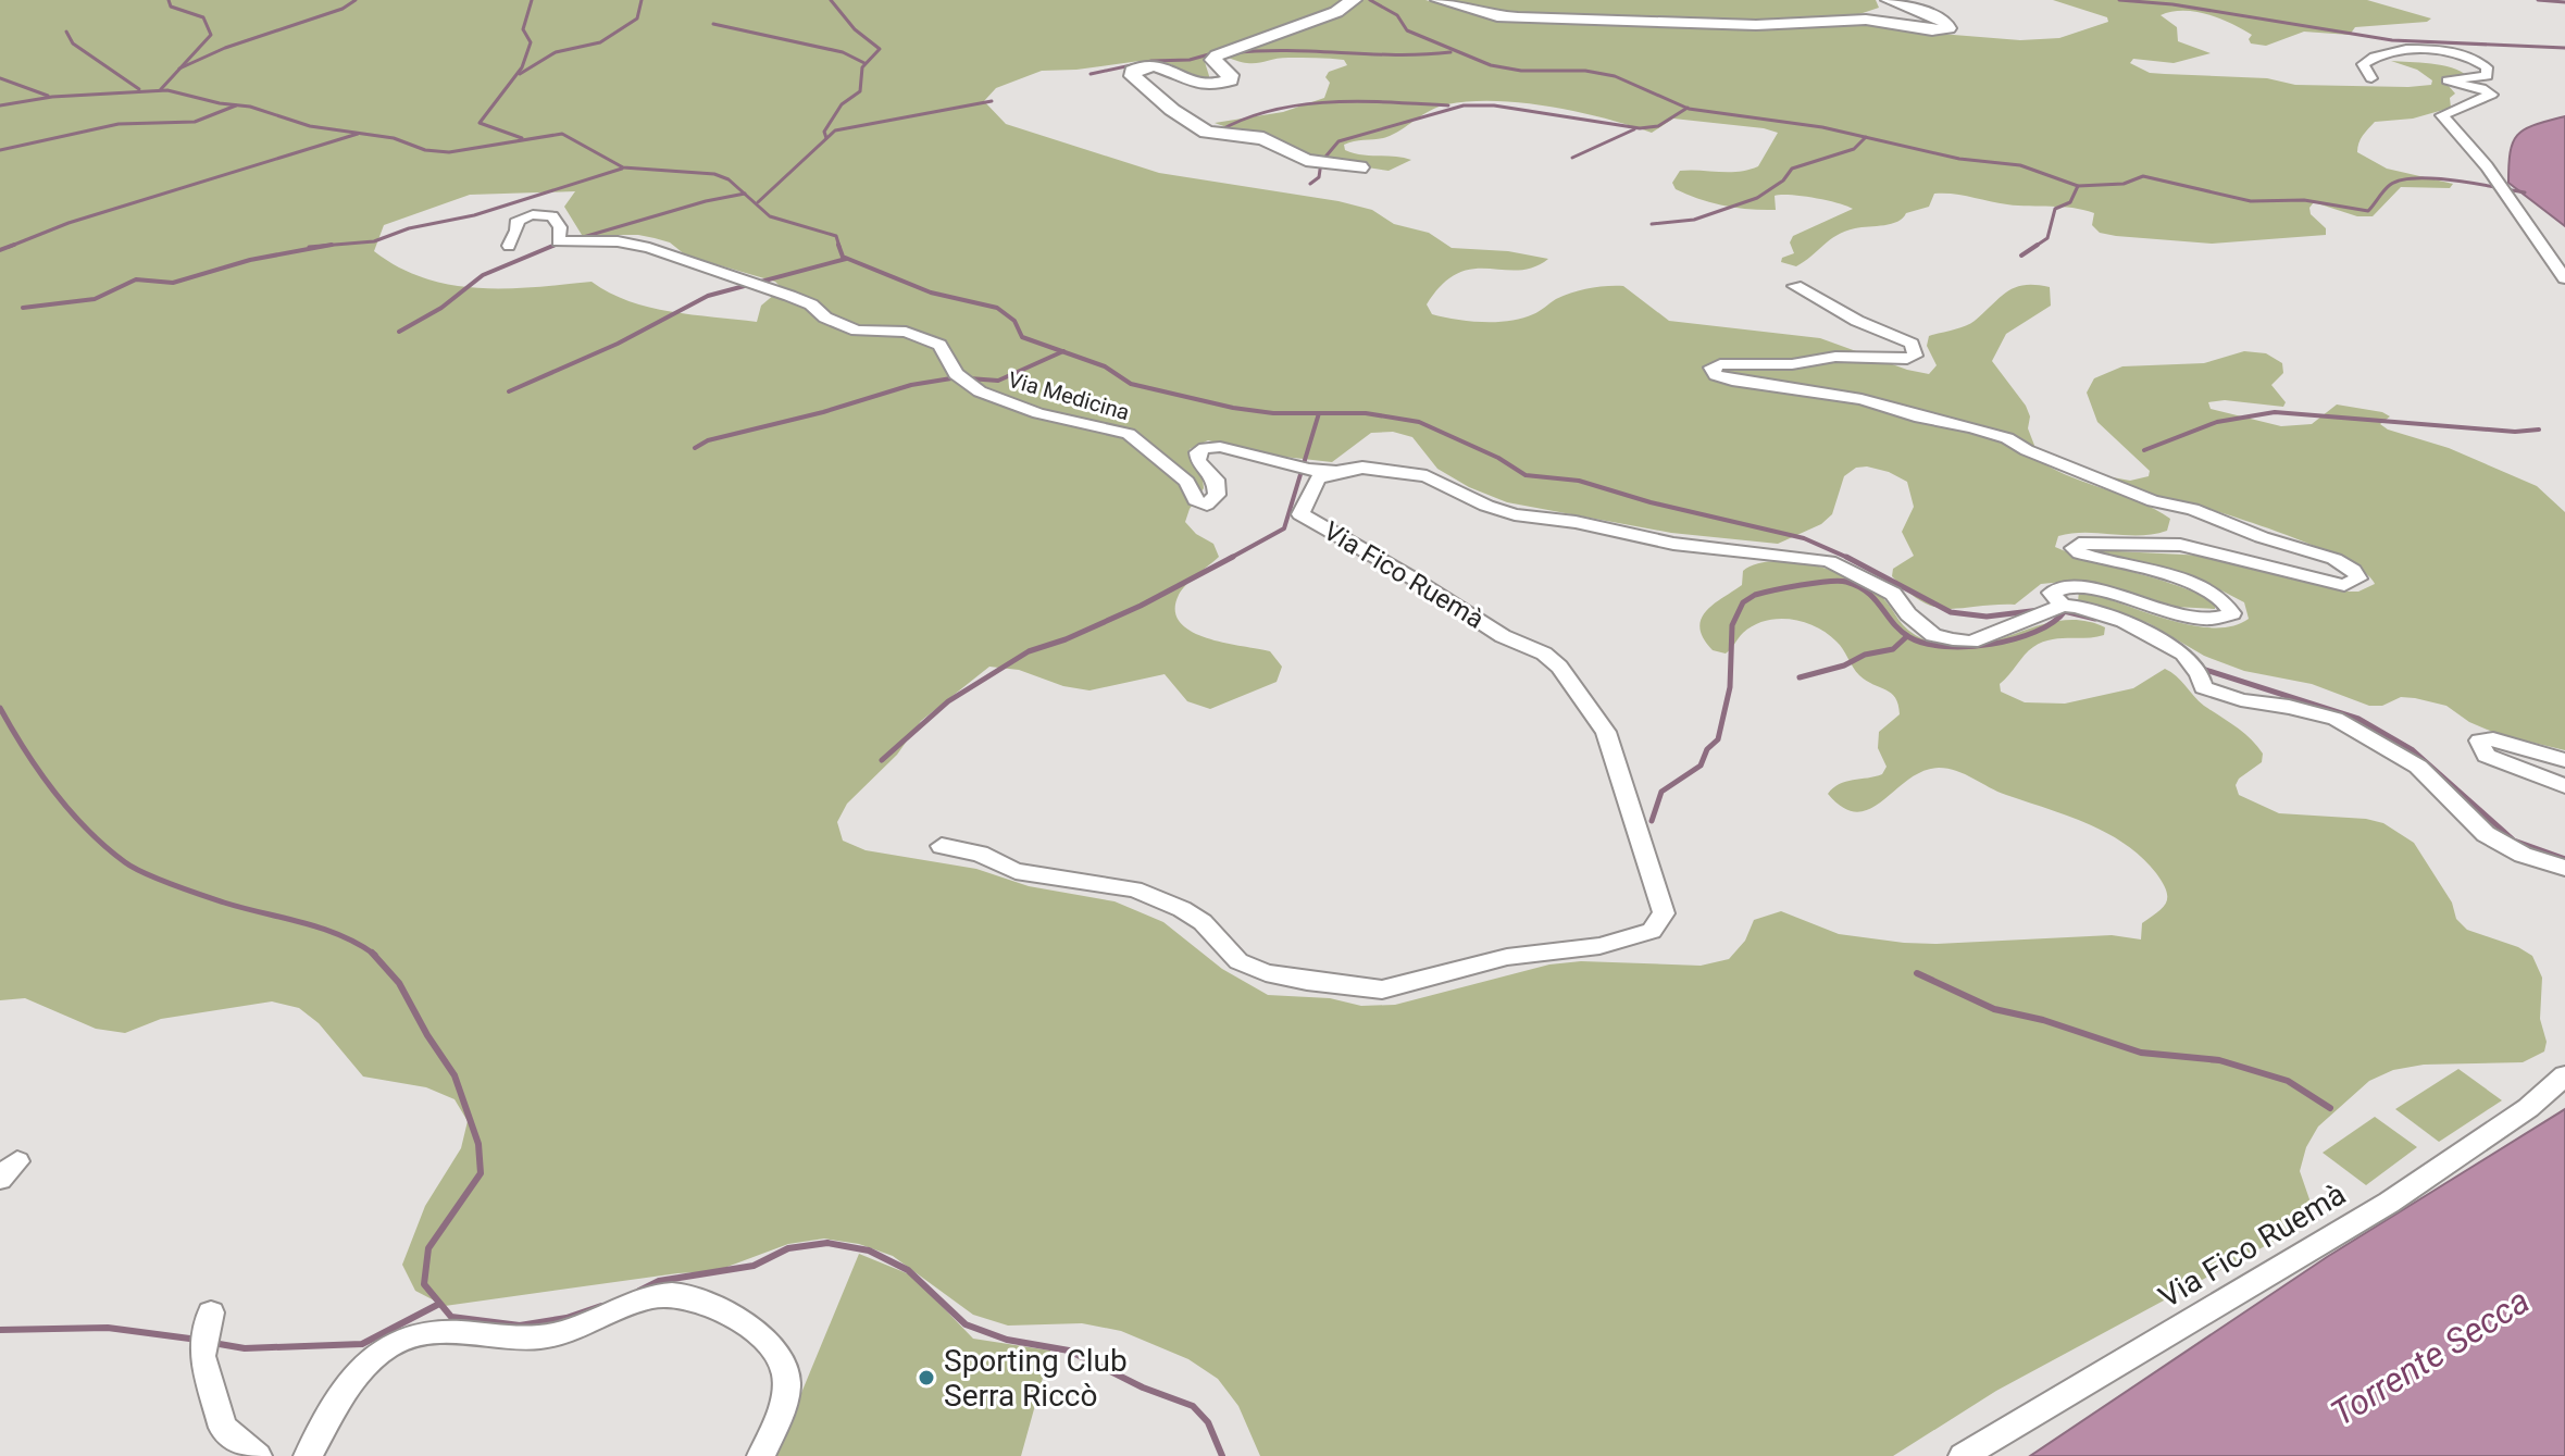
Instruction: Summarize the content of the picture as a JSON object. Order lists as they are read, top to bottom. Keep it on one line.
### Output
{"streets":{"street":["Via Medicina","Via Fico Ruemà"]},"crossings":[["Via Medicina","Via Fico Ruemà"]],"water":["Torrente Secca"],"places":["Sporting Club Serra Riccò"]}
